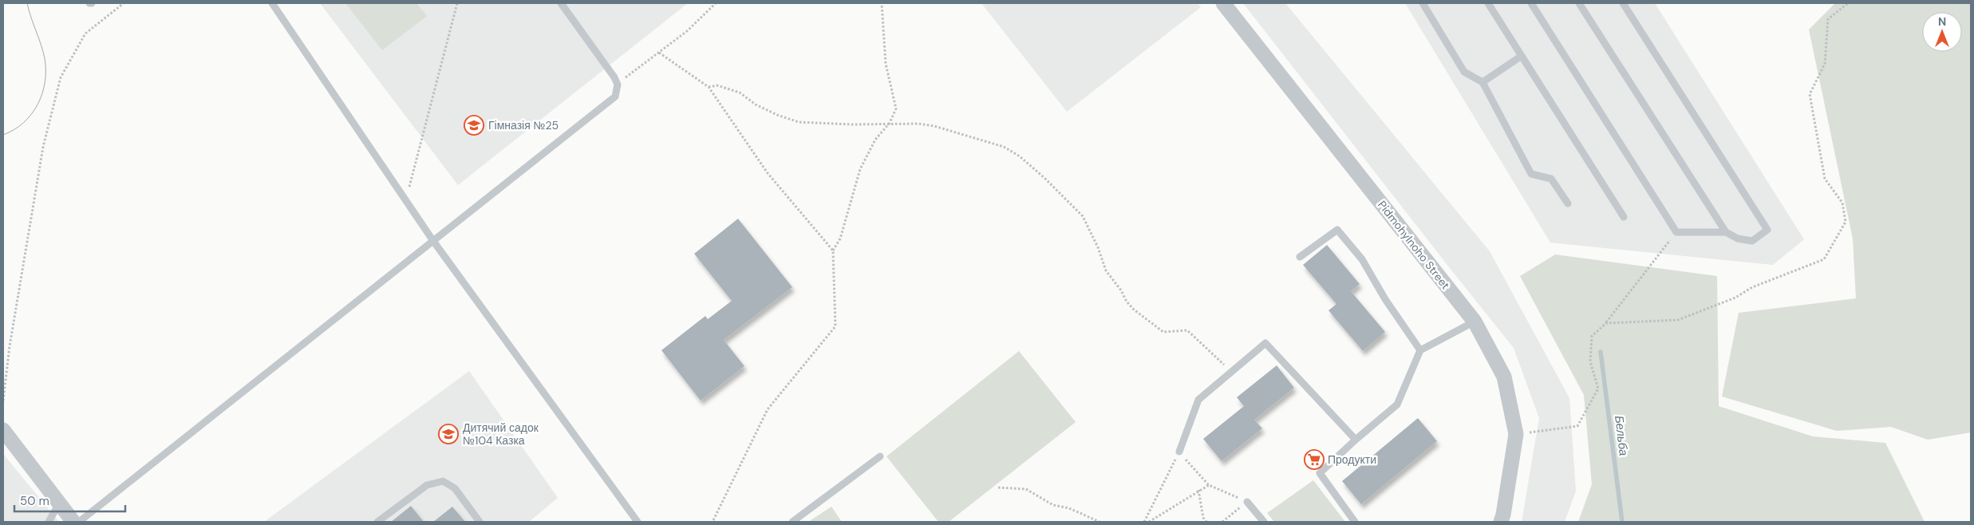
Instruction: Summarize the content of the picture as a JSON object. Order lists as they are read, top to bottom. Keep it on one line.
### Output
{"streets":{"street":["Pidmohylnoho Street"]},"water":["Бельба"],"places":{"school or university":["Гімназія №25","Дитячий садок №104 Казка"],"supermarket":["Продукти"]},"scale_bar":"50 m","north":"top"}
